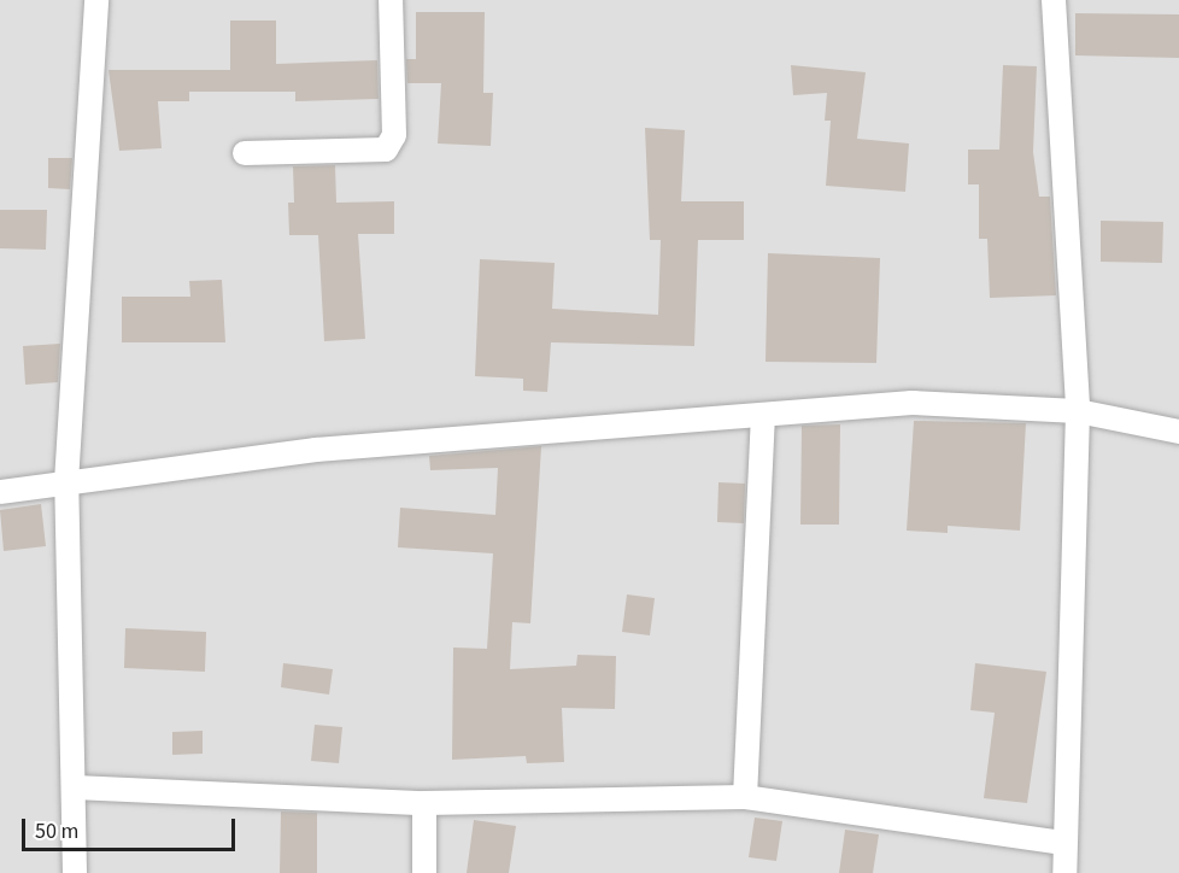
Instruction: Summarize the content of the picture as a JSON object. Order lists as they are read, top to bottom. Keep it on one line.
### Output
{"scale_bar":"50 m"}
